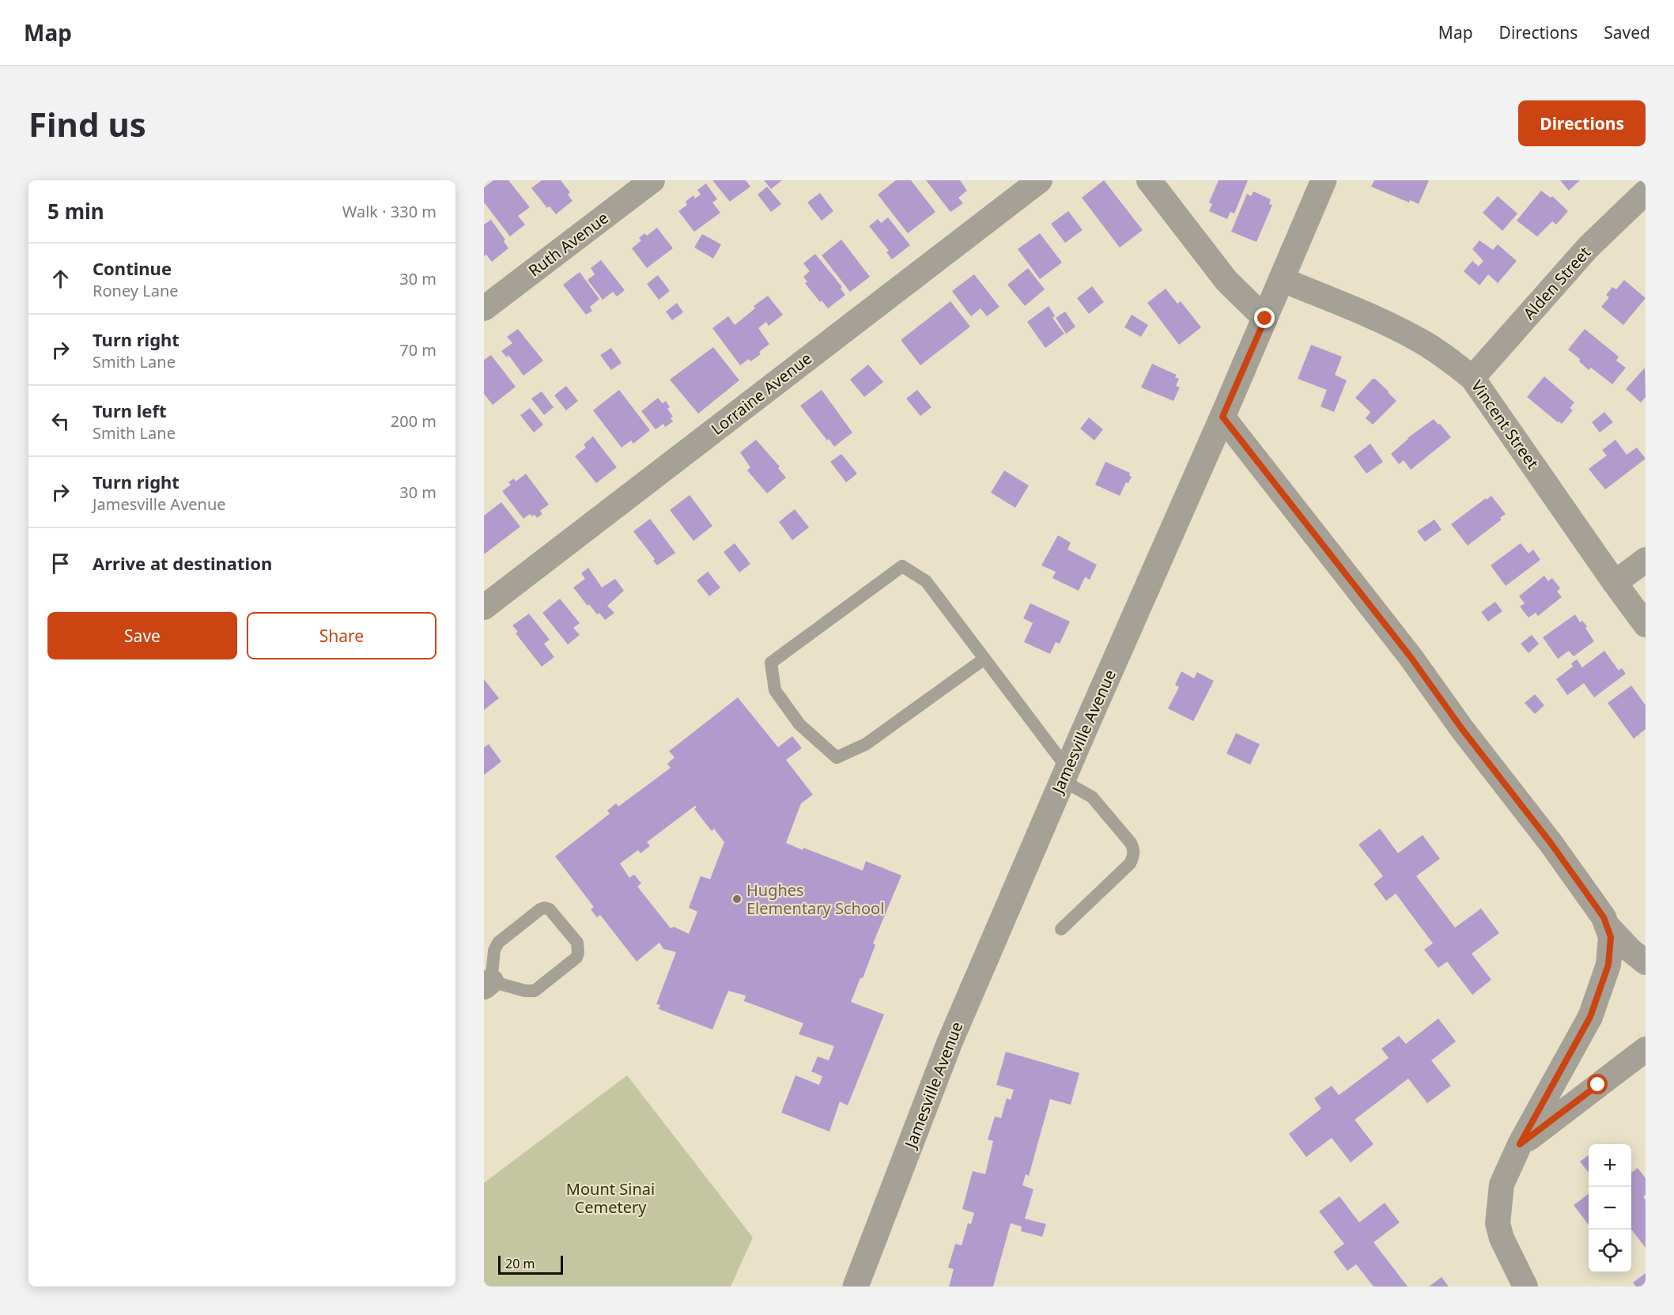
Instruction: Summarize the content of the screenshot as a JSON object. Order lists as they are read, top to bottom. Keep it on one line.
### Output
{"streets":{"street":["Ruth Avenue","Alden Street","Lorraine Avenue","Vincent Street","Jamesville Avenue"]},"crossings":[["Alden Street","Vincent Street"],["Vincent Street","Jamesville Avenue"]],"parks":["Mount Sinai Cemetery"],"places":["Hughes Elementary School"],"scale_bar":"20 m","page":{"header":"Map","nav":["Map","Directions","Saved"],"buttons":["Directions",["Save","Share"]],"title":"Find us","heading":["5 min","Walk · 330 m"],"list":[["Continue","Roney Lane","30 m"],["Turn right","Smith Lane","70 m"],["Turn left","Smith Lane","200 m"],["Turn right","Jamesville Avenue","30 m"],"Arrive at destination"],"map_buttons":["+","−"],"scale":"20 m"}}
